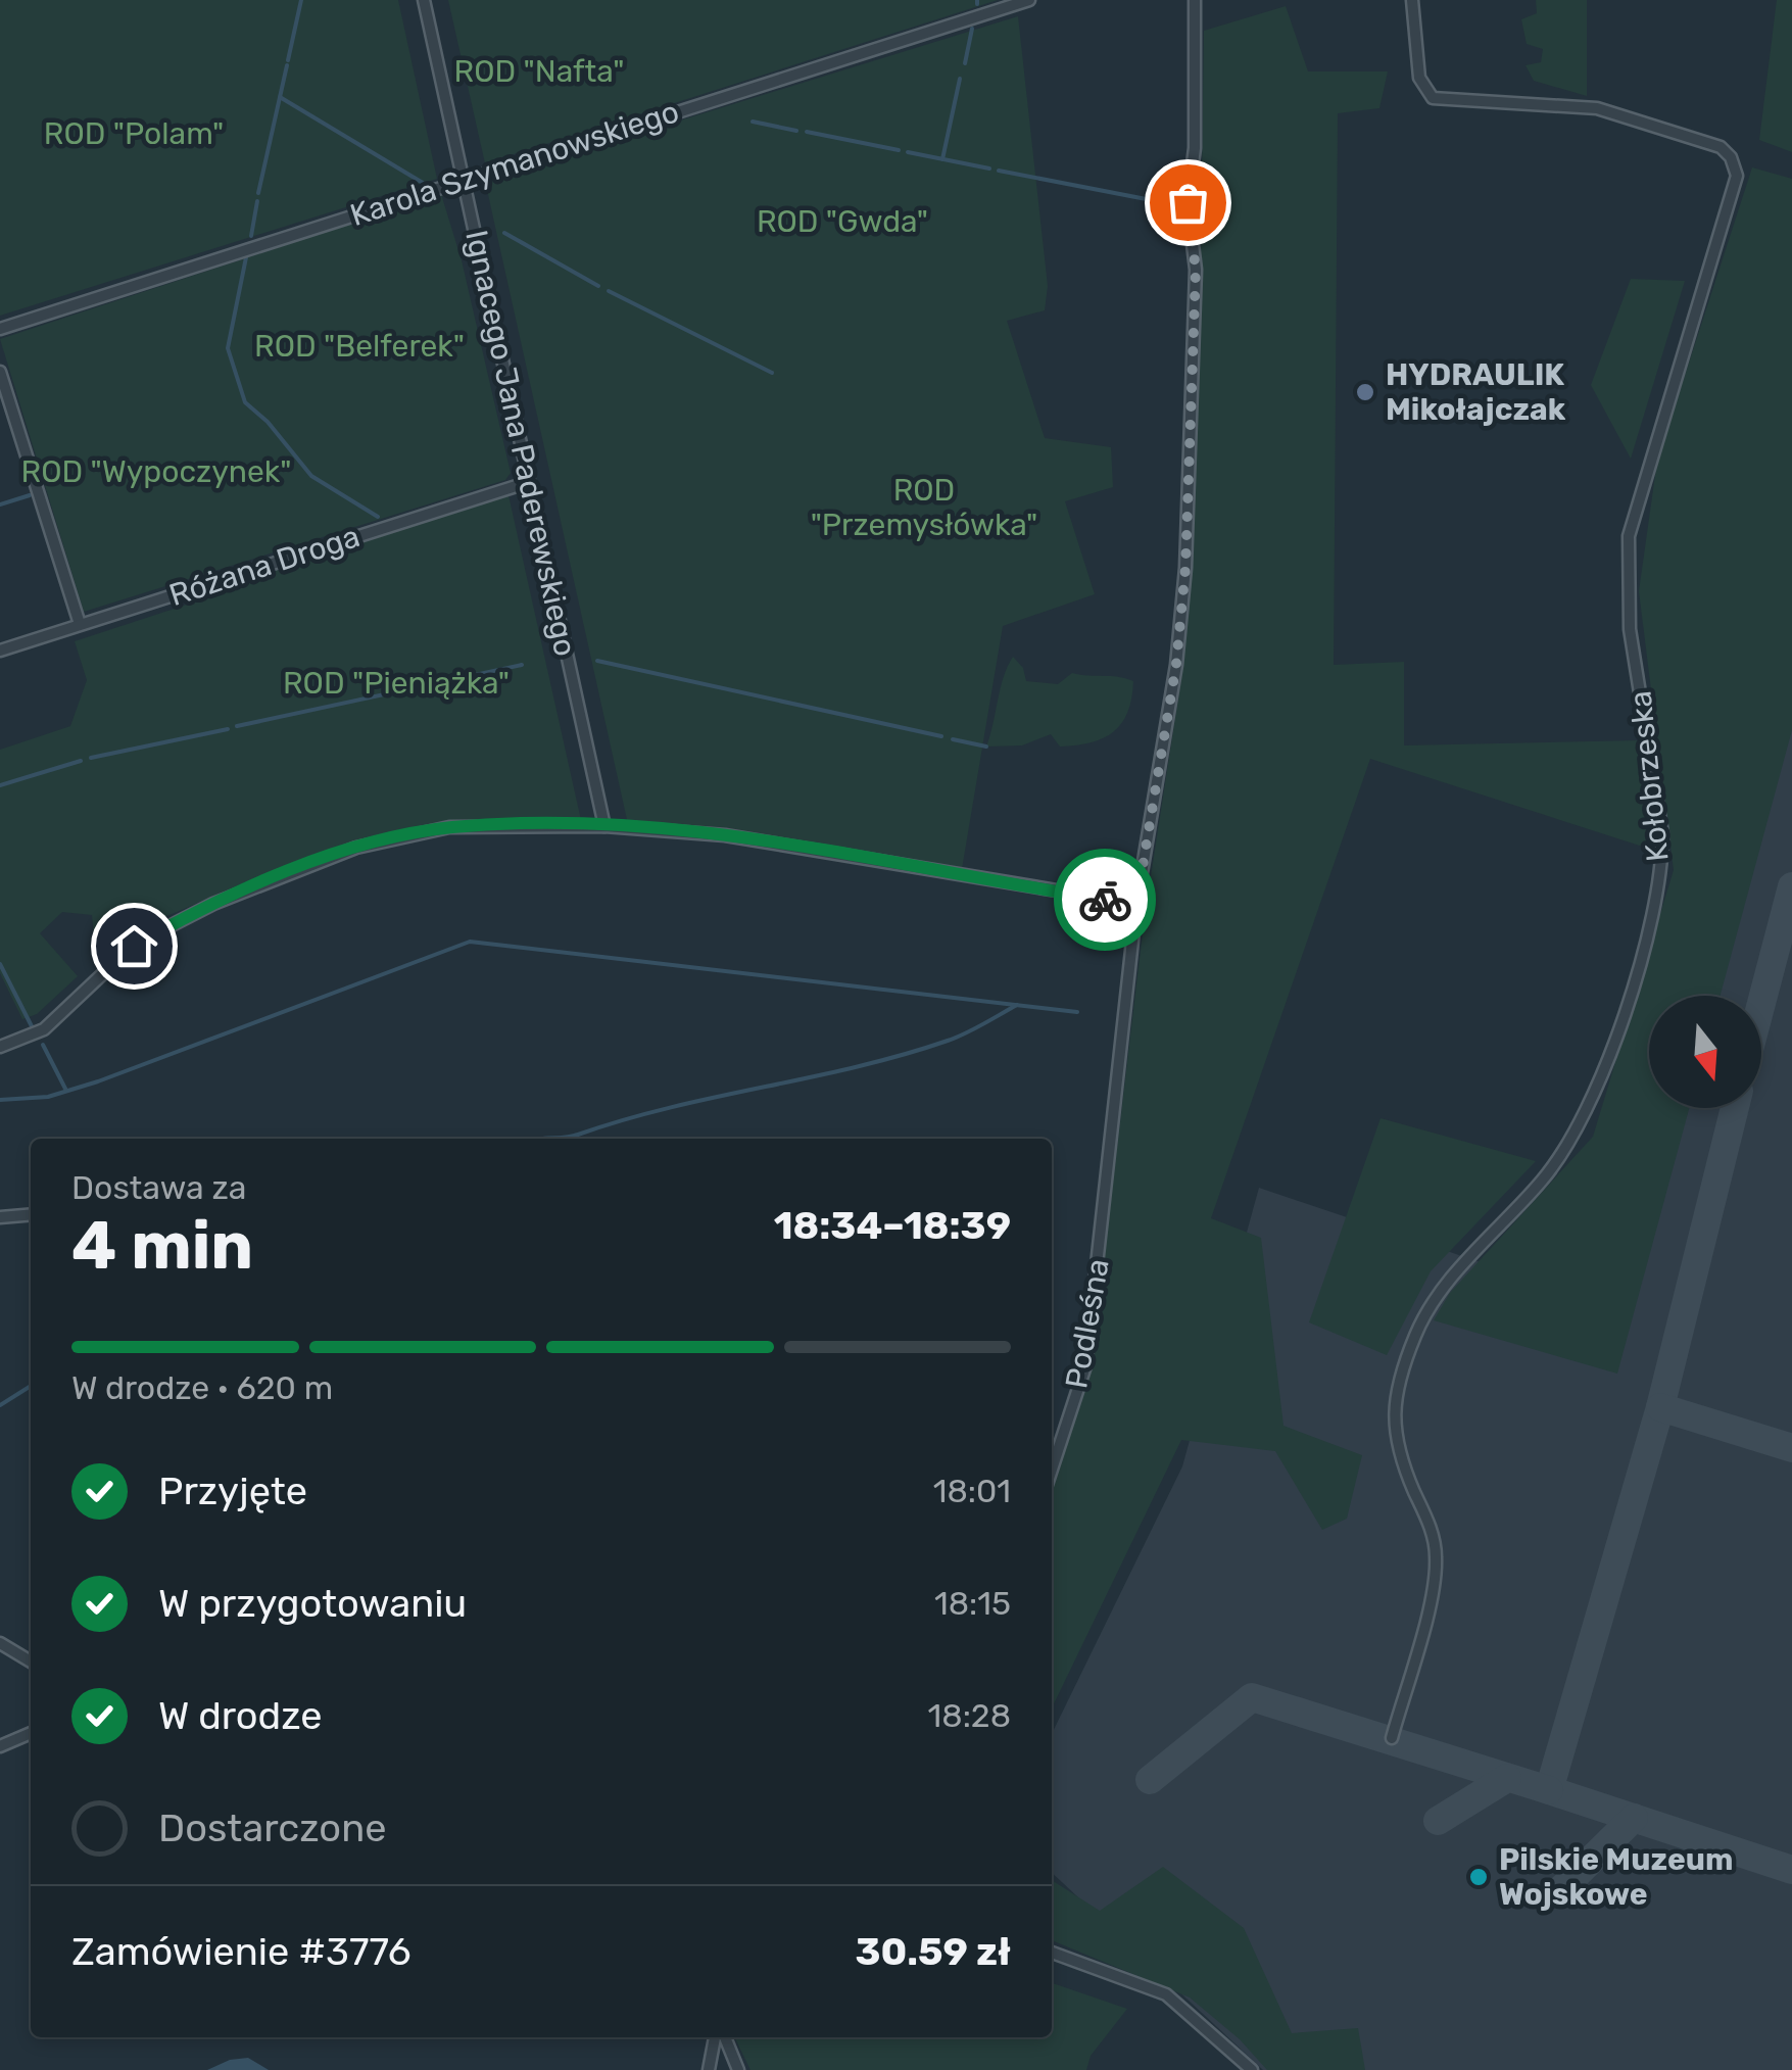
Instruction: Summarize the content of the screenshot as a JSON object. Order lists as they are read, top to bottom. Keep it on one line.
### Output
{"streets":{"street":["Karola Szymanowskiego","Ignacego Jana Paderewskiego","Różana Droga","Kołobrzeska","Podleśna"]},"crossings":[["Karola Szymanowskiego","Ignacego Jana Paderewskiego"],["Ignacego Jana Paderewskiego","Różana Droga"]],"parks":["ROD \"Nafta\"","ROD \"Polam\"","ROD \"Gwda\"","ROD \"Belferek\"","ROD \"Wypoczynek\"","ROD \"Przemysłówka\"","ROD \"Pieniążka\""],"places":["HYDRAULIK Mikołajczak","Pilskie Muzeum Wojskowe"],"north":"bottom","page":{"heading":["4 min","Dostawa za","18:34–18:39"],"panel":["Zamówienie #3776","30.59 zł"],"bar":"W drodze · 620 m","list":[["Przyjęte","18:01"],["W przygotowaniu","18:15"],["W drodze","18:28"],"Dostarczone"]}}
